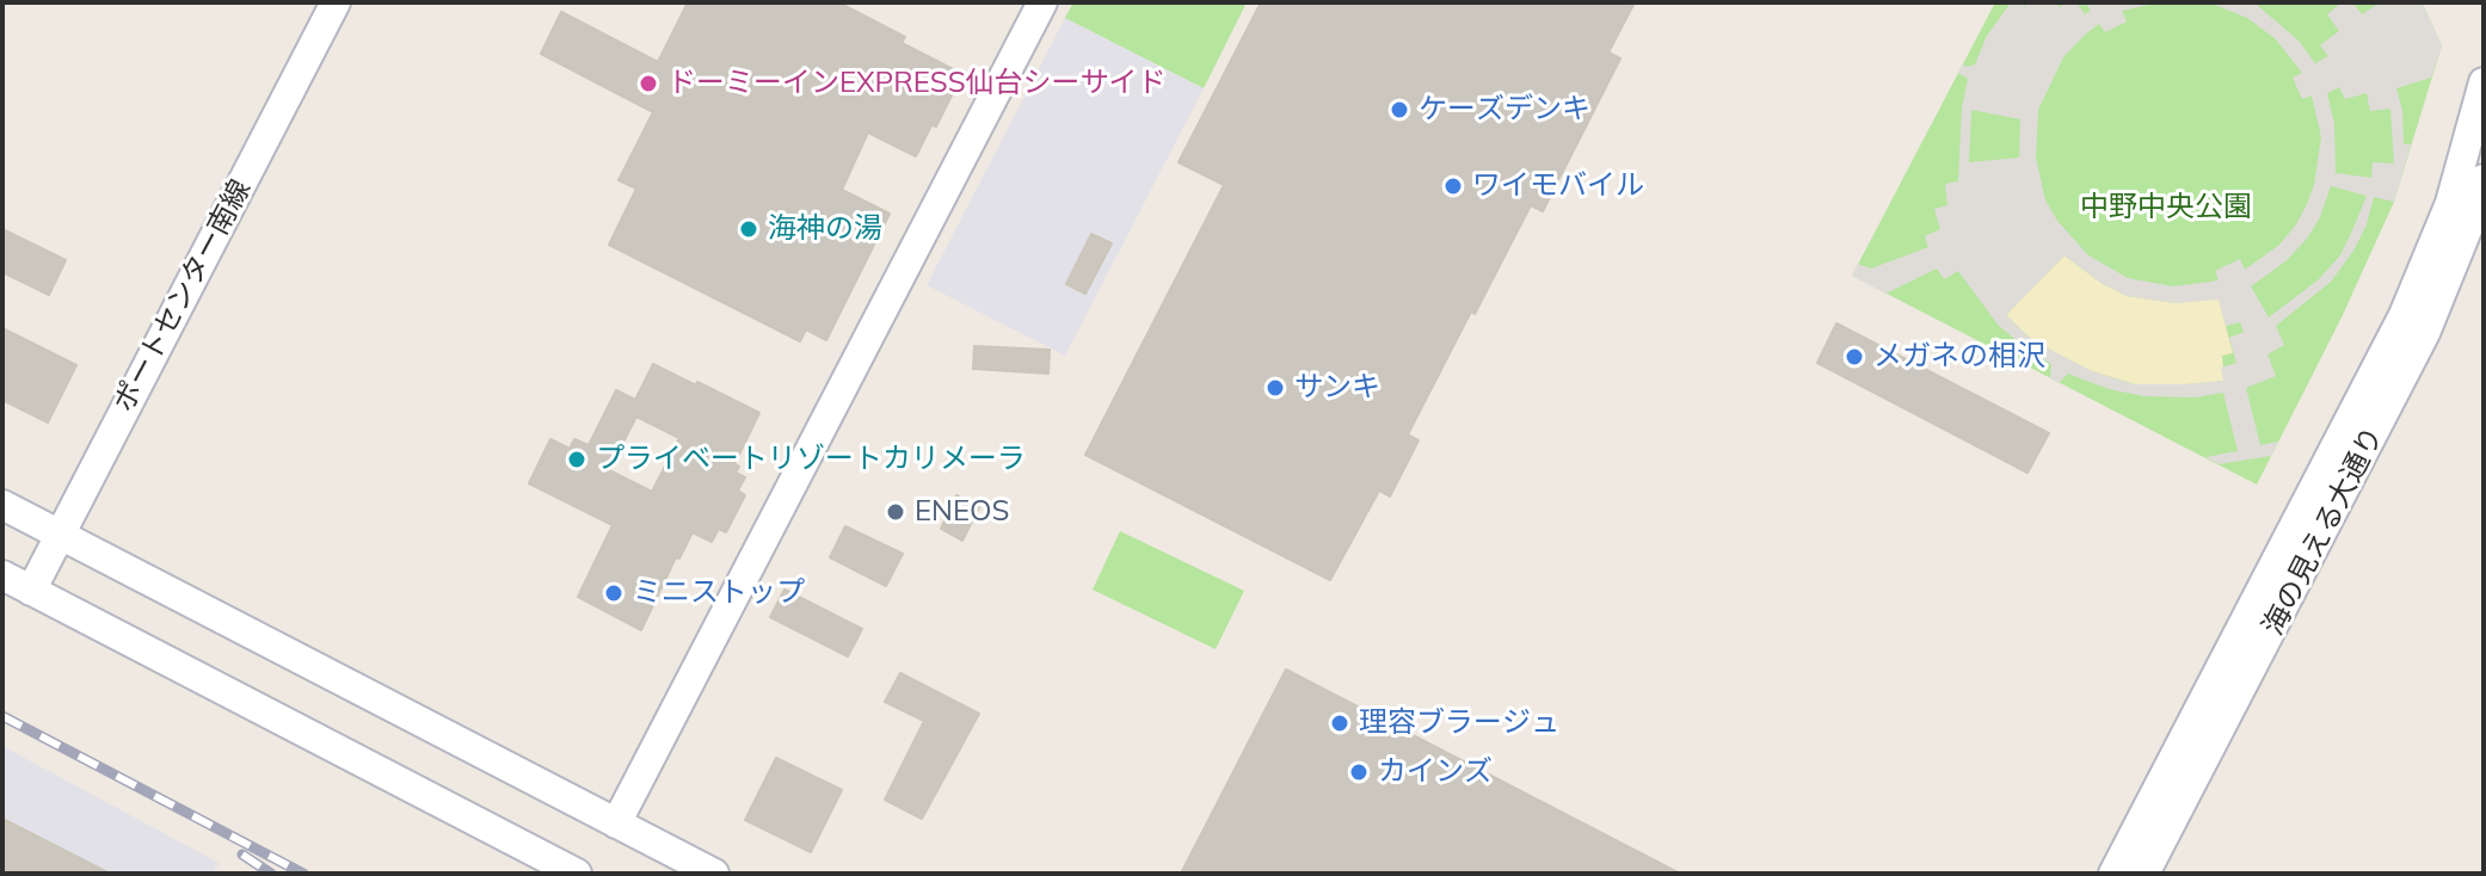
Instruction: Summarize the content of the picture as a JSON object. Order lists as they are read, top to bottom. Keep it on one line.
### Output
{"streets":{"street":["ポートセンター南線","海の見える大通り"]},"parks":["中野中央公園"],"places":["ドーミーインEXPRESS仙台シーサイド","ケーズデンキ","ワイモバイル","海神の湯","メガネの相沢","サンキ","プライベートリゾートカリメーラ","ENEOS","ミニストップ","理容ブラージュ","カインズ"]}
